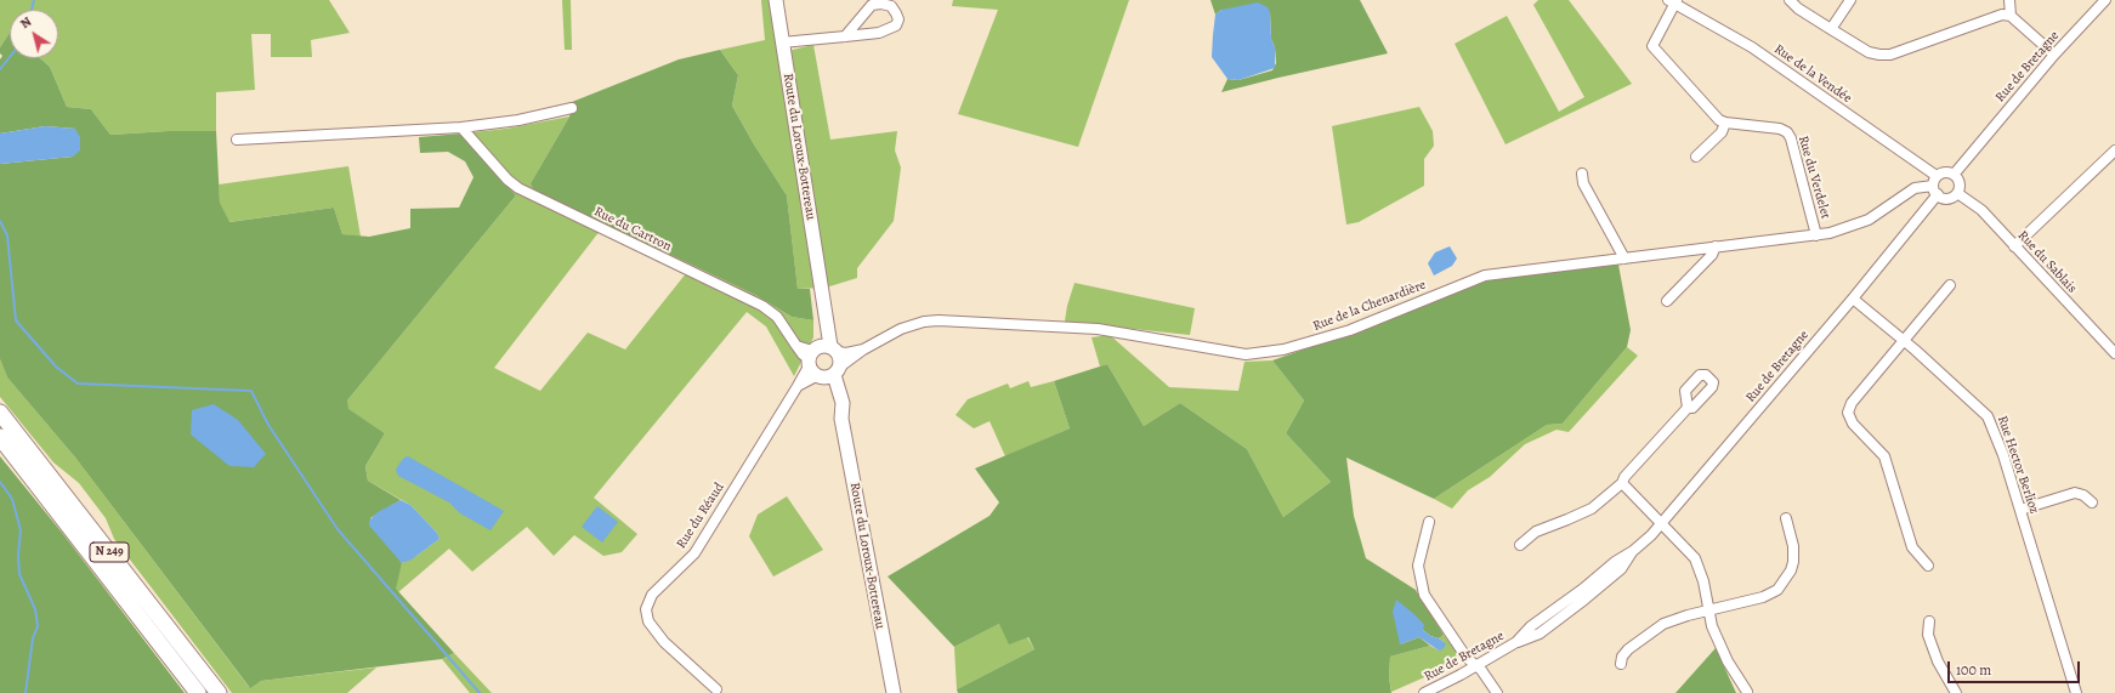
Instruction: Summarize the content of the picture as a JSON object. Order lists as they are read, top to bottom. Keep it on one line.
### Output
{"streets":{"highway":["N 249"],"main road":["Route du Loroux-Bottereau"],"street":["Rue de Bretagne","Rue de la Vendée","Rue du Verdelet","Rue du Cartron","Rue du Sablais","Rue de la Chenardière","Rue Hector Berlioz","Rue du Réaud"]},"crossings":[["Rue de Bretagne","Rue de la Vendée"],["Rue de Bretagne","Rue du Sablais"],["Rue de Bretagne","Rue de la Chenardière"],["Rue de Bretagne","Rue Hector Berlioz"],["Rue de la Vendée","Rue du Sablais"],["Rue de la Vendée","Rue de la Chenardière"],["Route du Loroux-Bottereau","Rue du Cartron"],["Route du Loroux-Bottereau","Rue de la Chenardière"],["Route du Loroux-Bottereau","Rue du Réaud"],["Rue du Verdelet","Rue de la Chenardière"],["Rue du Cartron","Rue de la Chenardière"],["Rue du Cartron","Rue du Réaud"],["Rue du Sablais","Rue de la Chenardière"],["Rue de la Chenardière","Rue du Réaud"]],"scale_bar":"100 m","north":"top left"}
